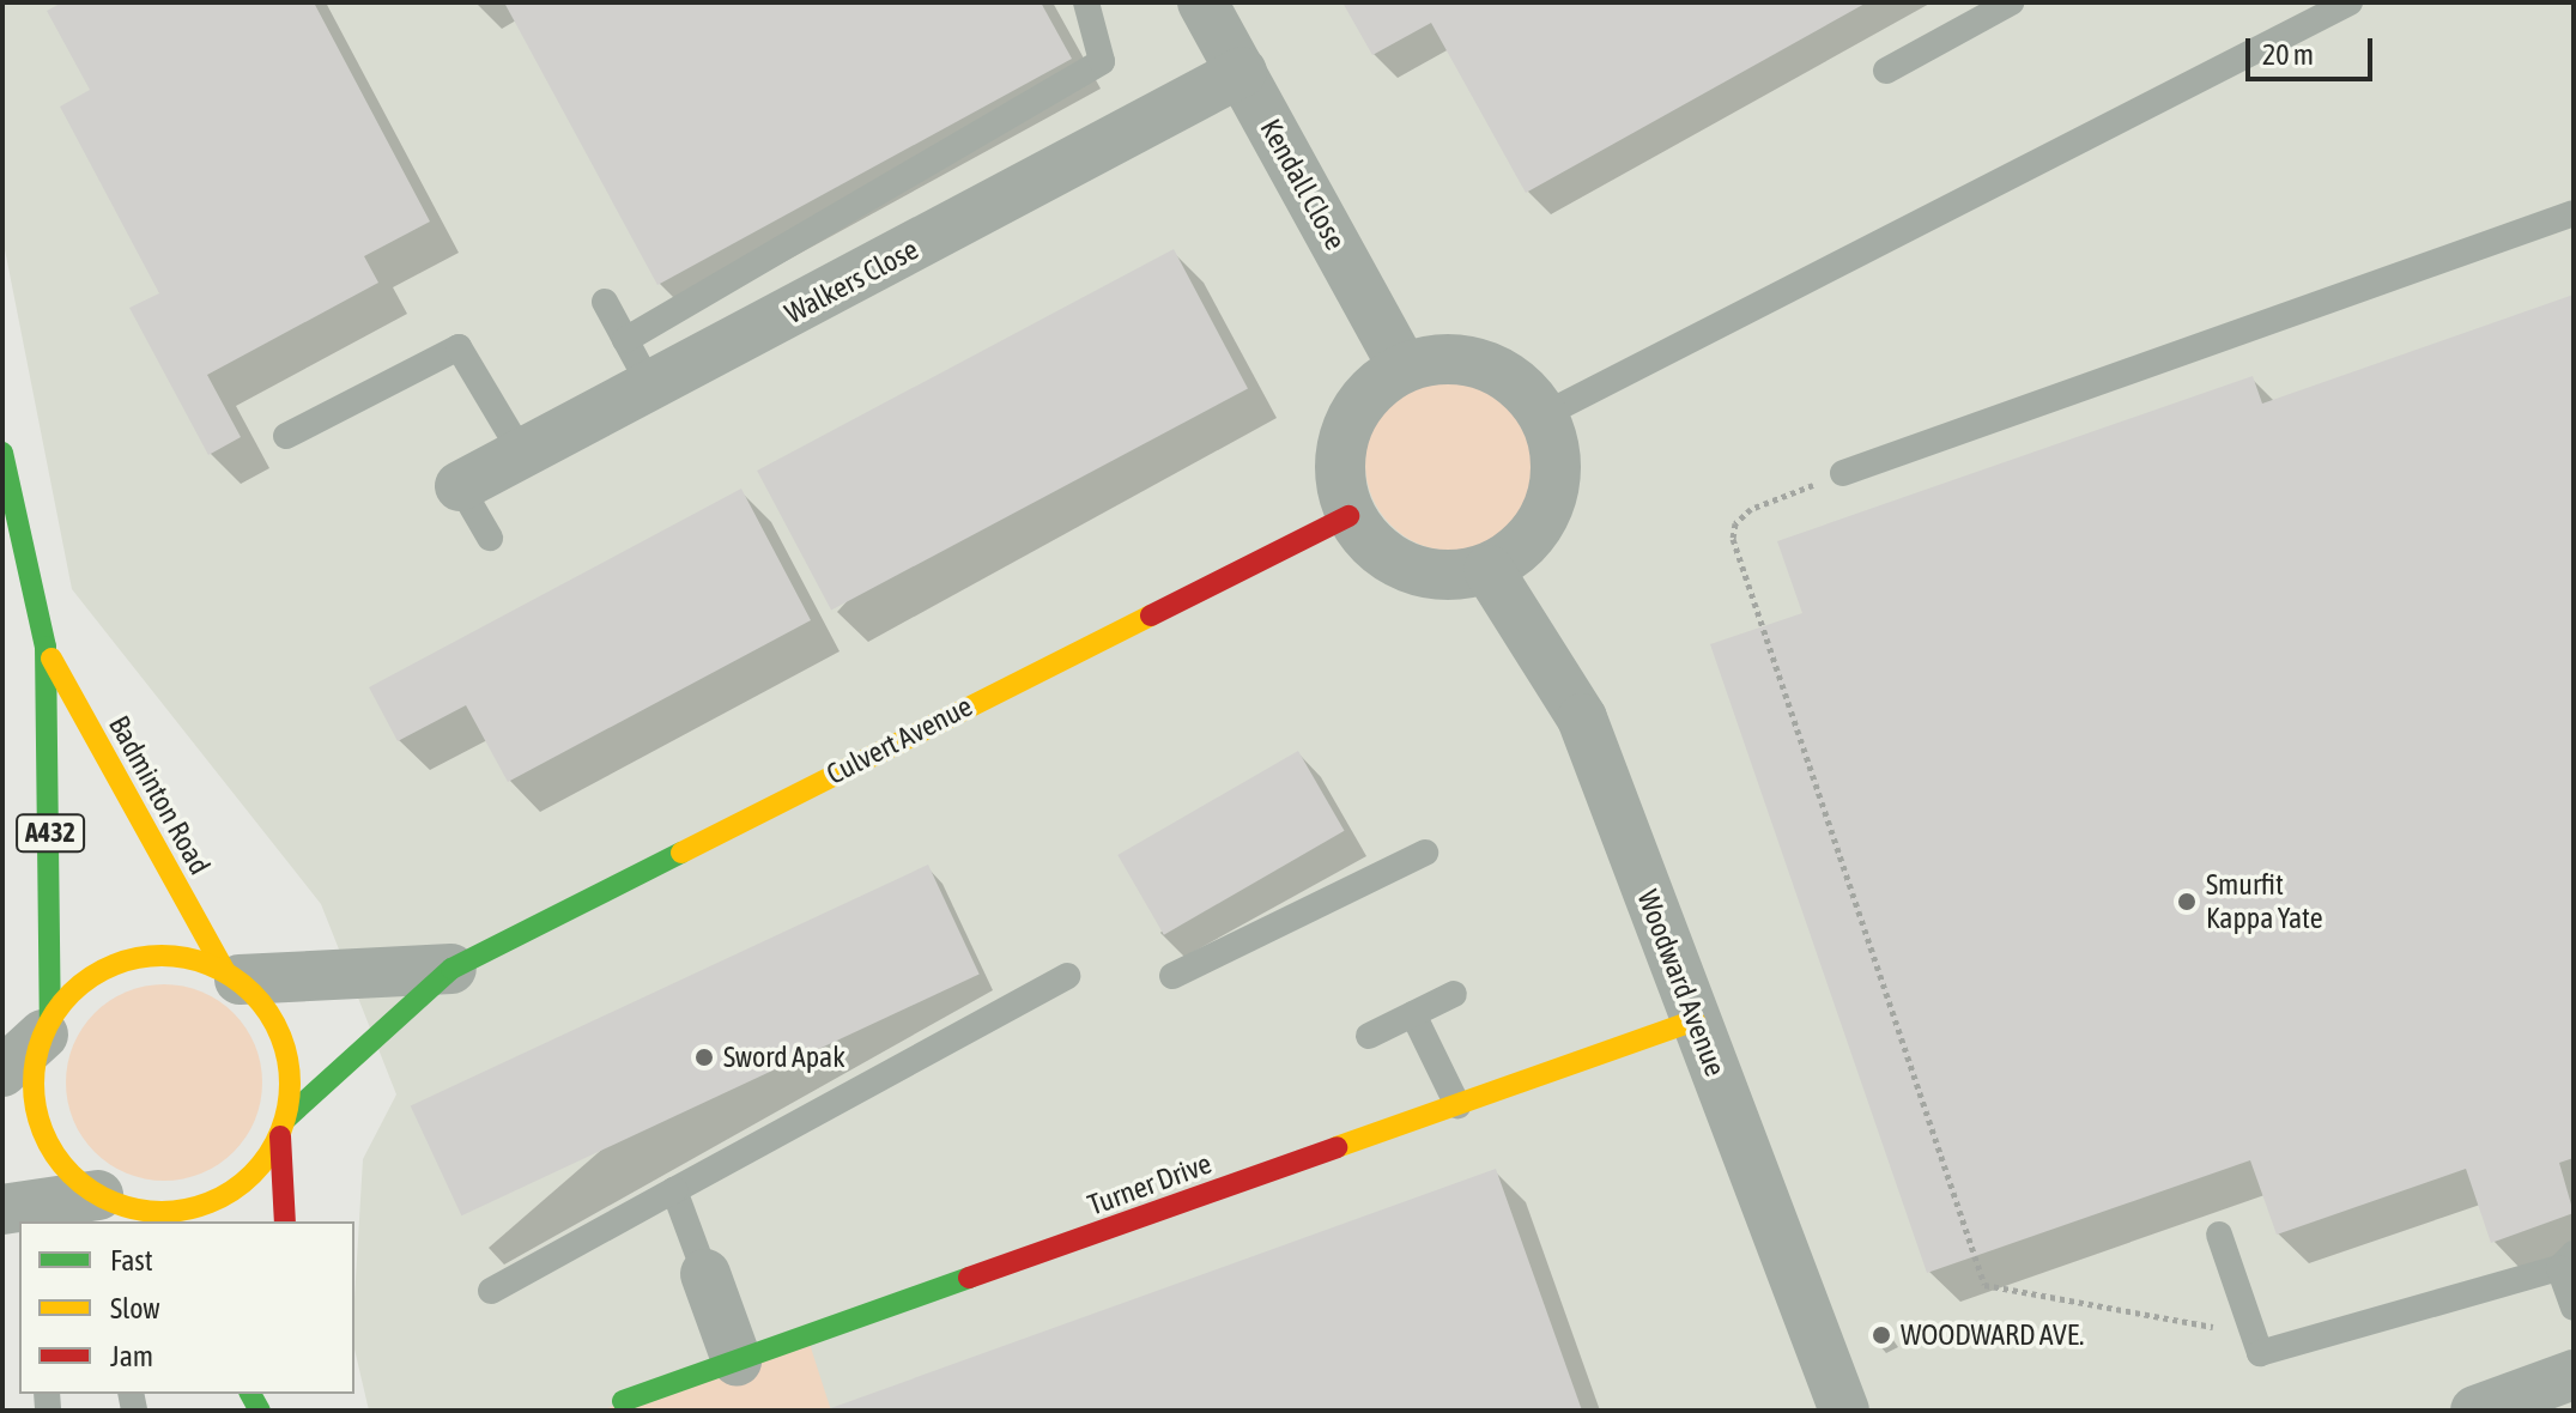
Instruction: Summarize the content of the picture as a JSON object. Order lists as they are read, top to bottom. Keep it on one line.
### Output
{"streets":{"street":["Kendall Close","Walkers Close","Culvert Avenue","Badminton Road","A432","Woodward Avenue","Turner Drive"]},"crossings":[["Kendall Close","Walkers Close"],["Kendall Close","Culvert Avenue"],["Kendall Close","Woodward Avenue"],["Culvert Avenue","Badminton Road"],["Culvert Avenue","Woodward Avenue"],["Woodward Avenue","Turner Drive"]],"places":["Smurfit Kappa Yate","Sword Apak","WOODWARD AVE."],"legend":["Fast","Slow","Jam"],"scale_bar":"20 m"}
